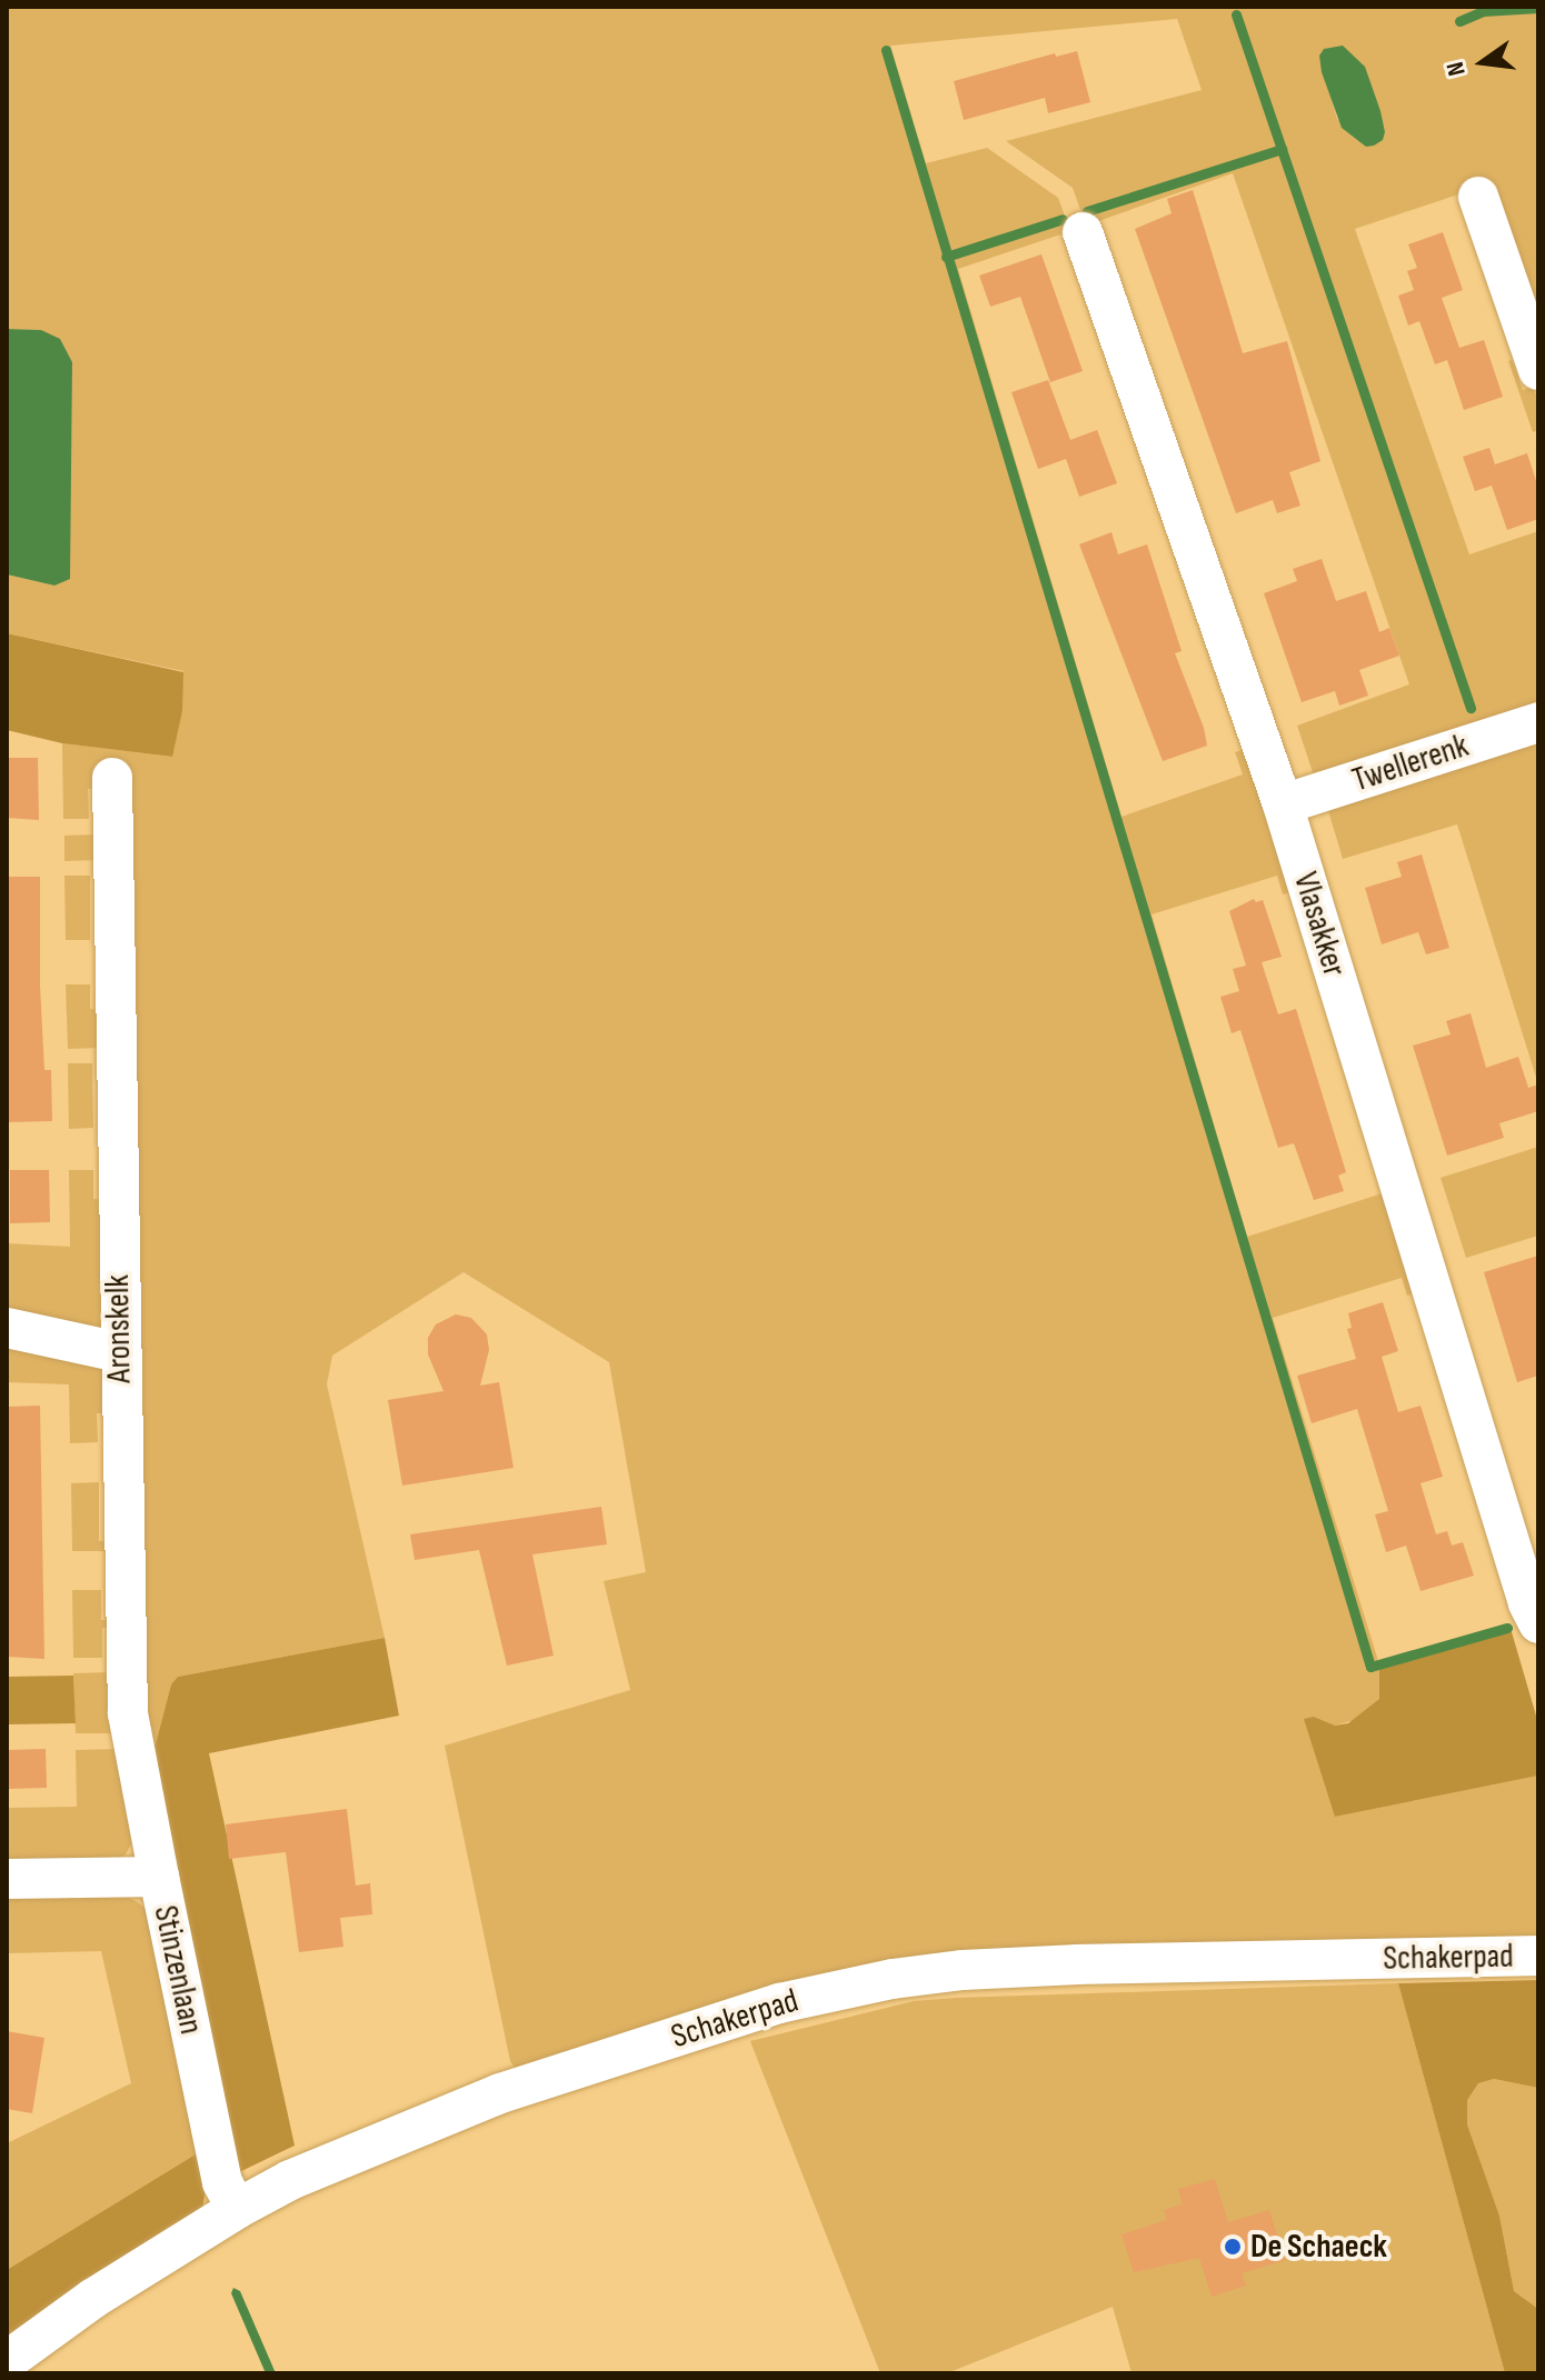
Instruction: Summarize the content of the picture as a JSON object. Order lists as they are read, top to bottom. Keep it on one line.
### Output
{"streets":{"street":["Twellerenk","Vlasakker","Aronskelk","Schakerpad","Stinzenlaan"]},"crossings":[["Twellerenk","Vlasakker"],["Aronskelk","Stinzenlaan"],["Schakerpad","Stinzenlaan"]],"places":["De Schaeck"],"north":"left"}
